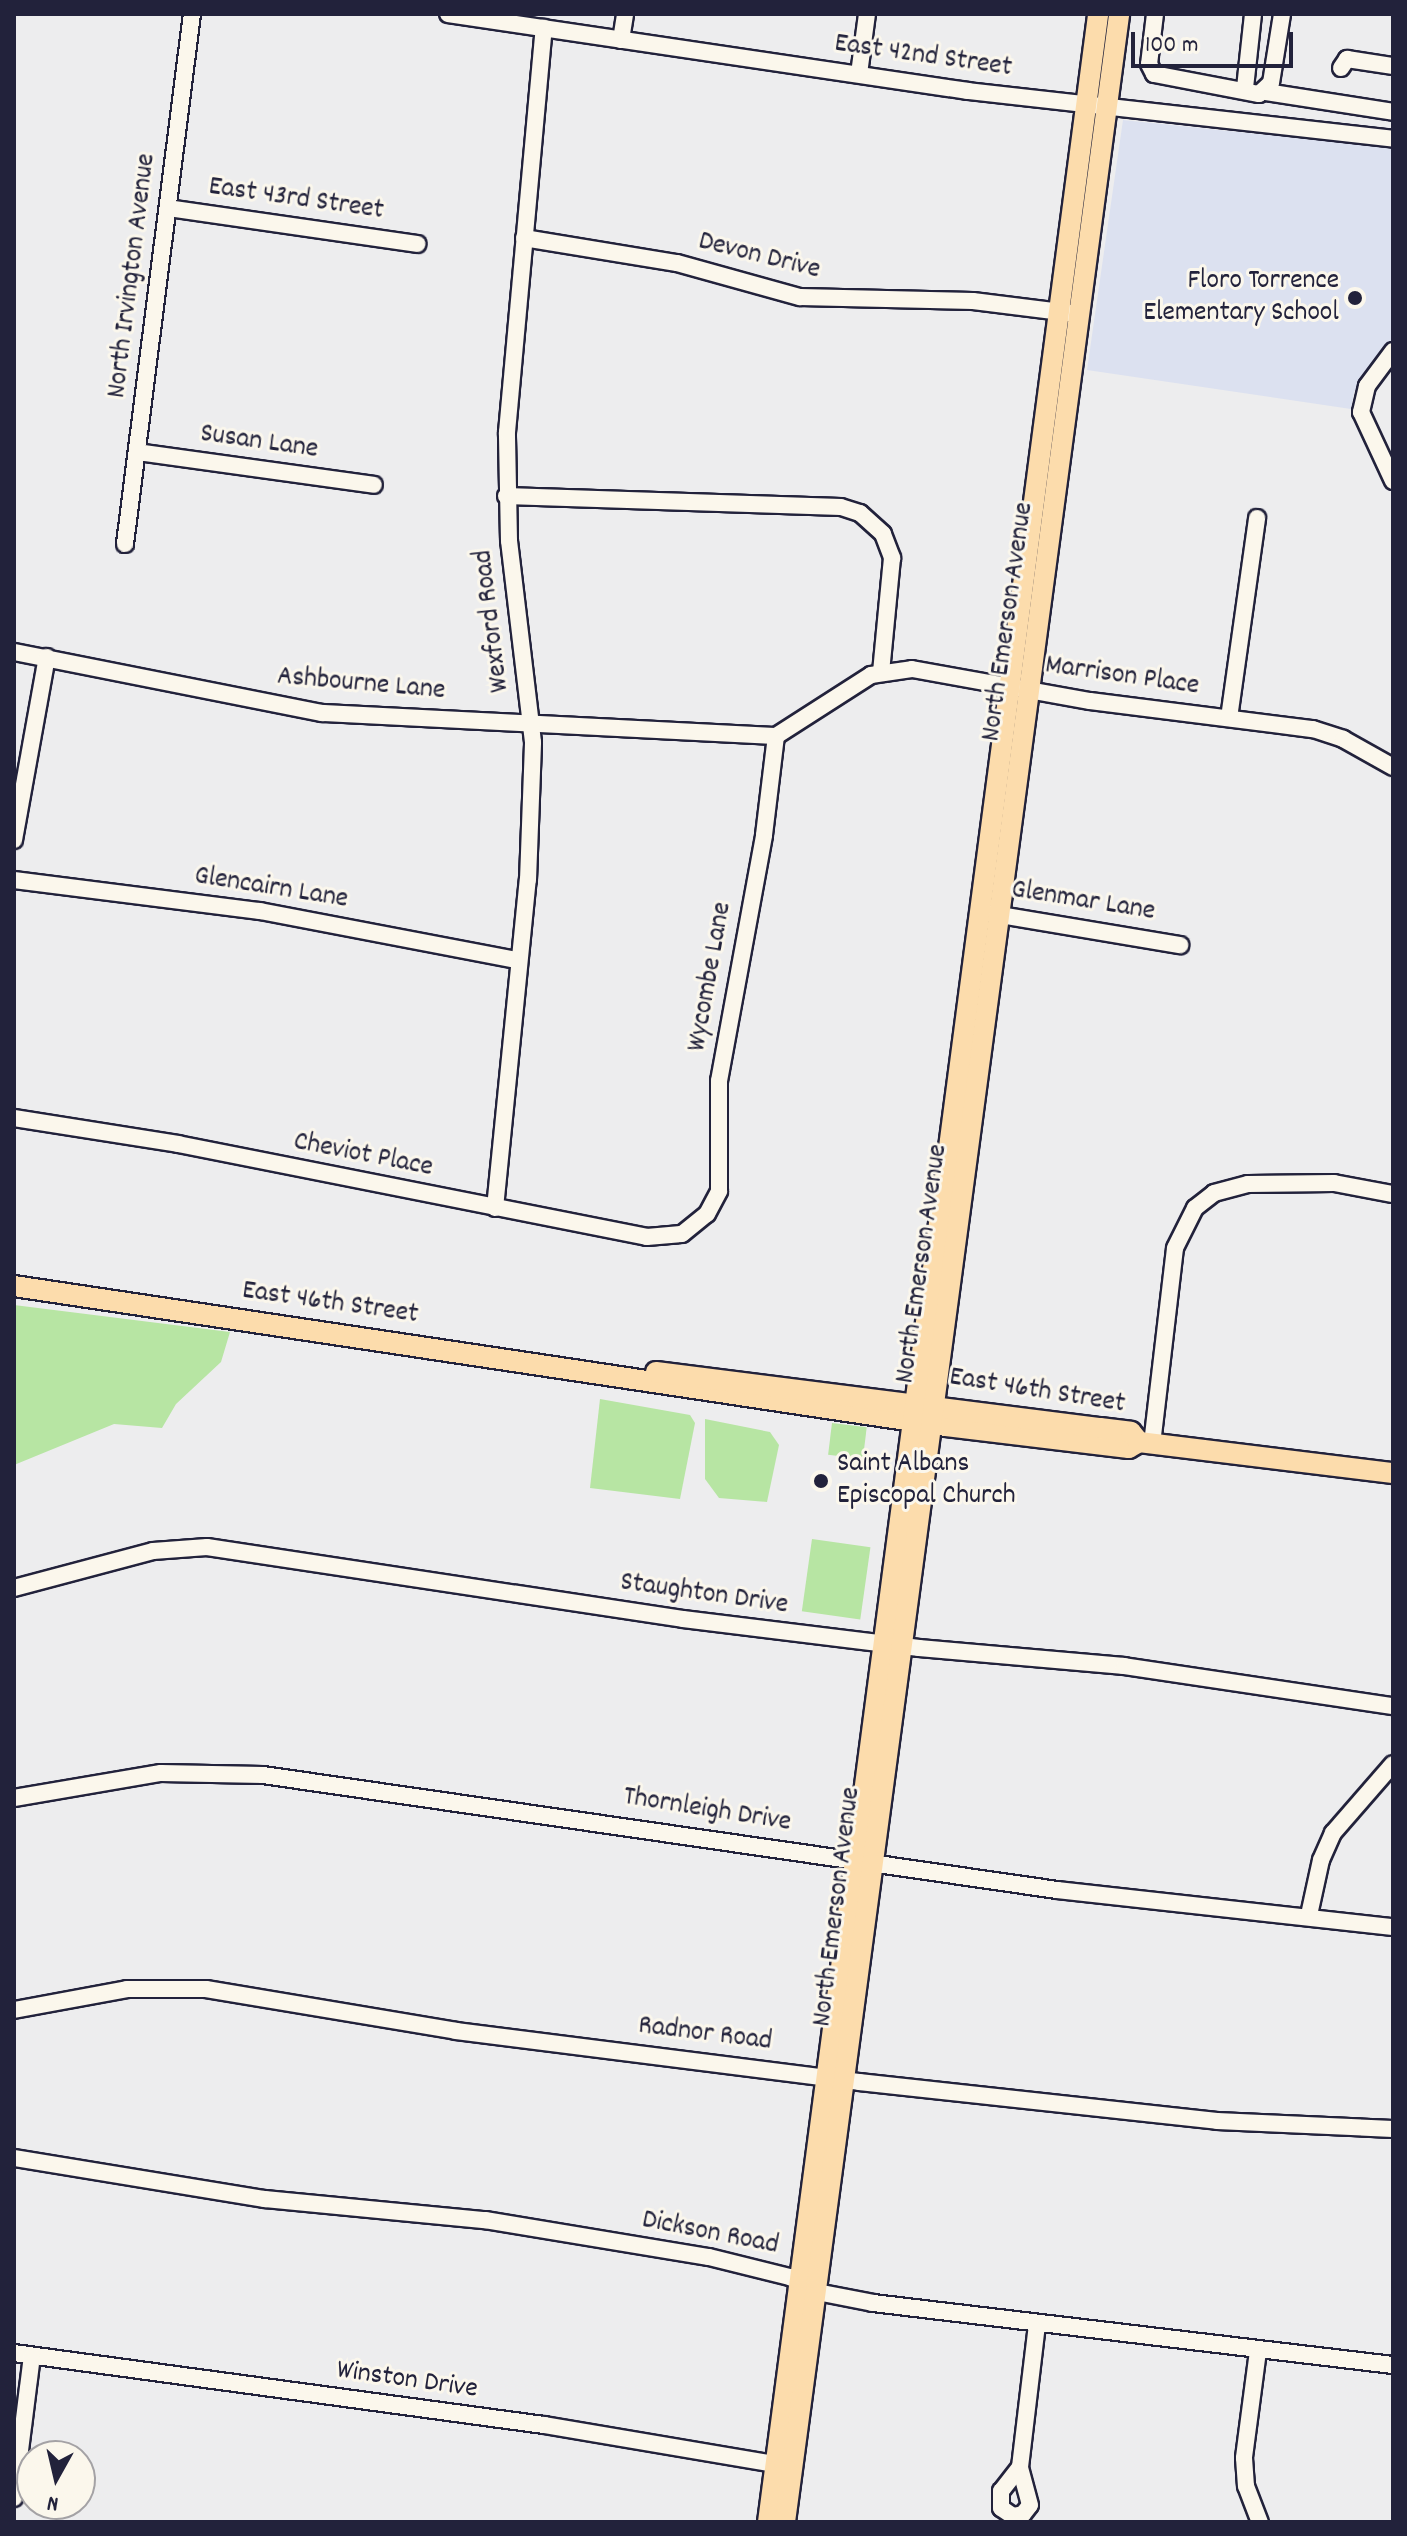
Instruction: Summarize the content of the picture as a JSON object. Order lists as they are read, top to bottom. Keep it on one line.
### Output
{"streets":{"main road":["North Emerson Avenue","East 46th Street"],"street":["East 42nd Street","East 43rd Street","Devon Drive","North Irvington Avenue","Susan Lane","Wexford Road","Marrison Place","Ashbourne Lane","Glencairn Lane","Glenmar Lane","Wycombe Lane","Cheviot Place","Staughton Drive","Thornleigh Drive","Radnor Road","Dickson Road","Winston Drive"]},"crossings":[["East 42nd Street","Wexford Road"],["East 42nd Street","North Emerson Avenue"],["East 43rd Street","North Irvington Avenue"],["Devon Drive","Wexford Road"],["Devon Drive","North Emerson Avenue"],["North Irvington Avenue","Susan Lane"],["Wexford Road","Ashbourne Lane"],["Wexford Road","Glencairn Lane"],["Wexford Road","Cheviot Place"],["North Emerson Avenue","Marrison Place"],["North Emerson Avenue","Glenmar Lane"],["North Emerson Avenue","East 46th Street"],["North Emerson Avenue","Staughton Drive"],["North Emerson Avenue","Thornleigh Drive"],["North Emerson Avenue","Radnor Road"],["North Emerson Avenue","Dickson Road"],["North Emerson Avenue","Winston Drive"],["Ashbourne Lane","Wycombe Lane"],["Wycombe Lane","Cheviot Place"]],"places":["Floro Torrence Elementary School","Saint Albans Episcopal Church"],"scale_bar":"100 m","north":"bottom"}
